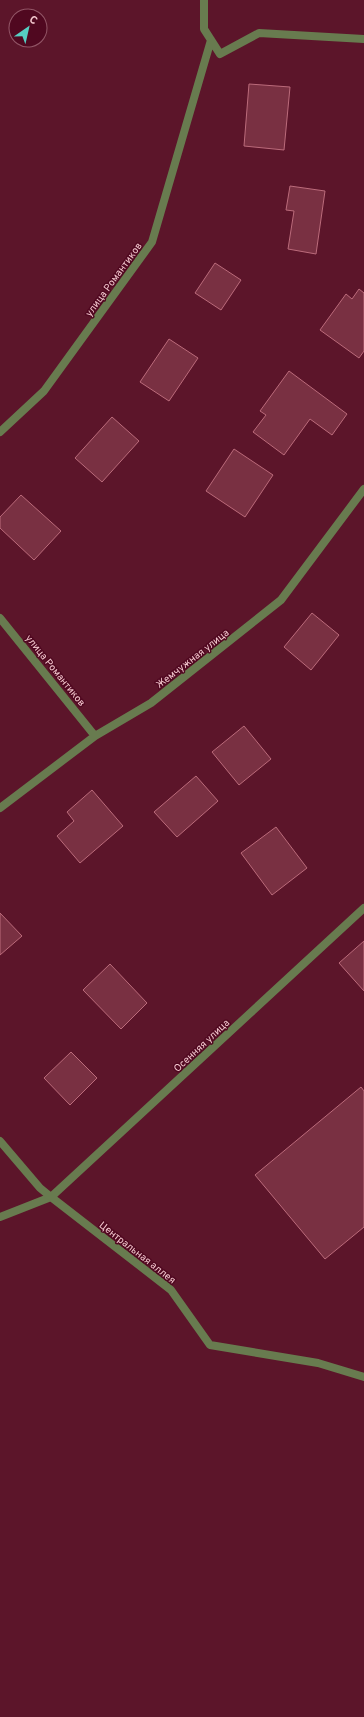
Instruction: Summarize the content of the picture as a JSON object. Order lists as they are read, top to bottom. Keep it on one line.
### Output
{"streets":{"street":["улица Романтиков","Жемчужная улица","Осенняя улица","Центральная аллея"]},"crossings":[["улица Романтиков","Жемчужная улица"],["Осенняя улица","Центральная аллея"]],"north":"top right"}
